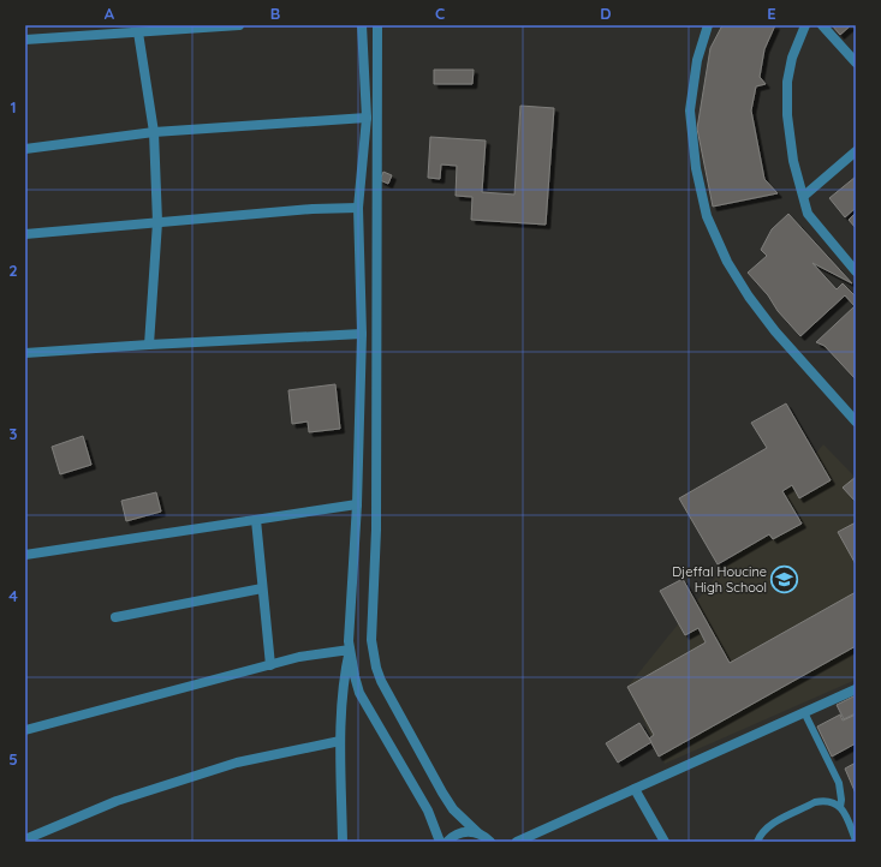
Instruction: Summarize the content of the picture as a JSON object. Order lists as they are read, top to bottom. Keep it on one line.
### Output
{"places":{"school or university":["Djeffal Houcine High School"]},"grid":{"columns":["A","B","C","D","E"],"rows":["1","2","3","4","5"]}}
